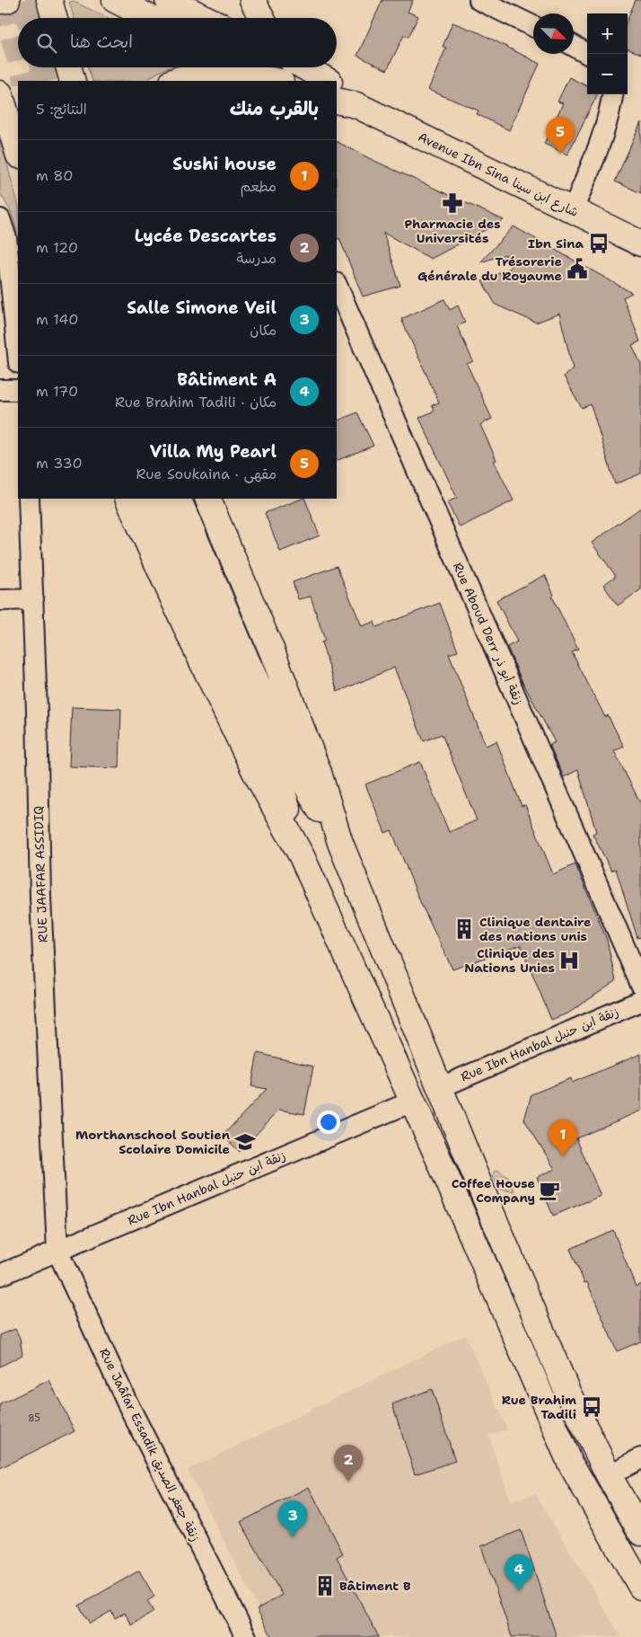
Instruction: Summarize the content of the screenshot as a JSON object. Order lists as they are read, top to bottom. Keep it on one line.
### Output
{"streets":{"main road":["Avenue Ibn Sina شارع ابن سينا"],"street":["Rue Aboud Derr زنقة أبو ذر","RUE JAAFAR ASSIDIQ","Rue Ibn Hanbal زنقة ابن حنبل","Rue Jaâfar Essadik زنقة جعفر الصديق"]},"crossings":[["RUE JAAFAR ASSIDIQ","Rue Ibn Hanbal زنقة ابن حنبل"],["RUE JAAFAR ASSIDIQ","Rue Jaâfar Essadik زنقة جعفر الصديق"],["Rue Ibn Hanbal زنقة ابن حنبل","Rue Jaâfar Essadik زنقة جعفر الصديق"]],"places":{"pharmacy":["Pharmacie des Universités"],"bus stop":["Ibn Sina","Rue Brahim Tadili"],"public building":["Trésorerie Générale du Royaume"],"building":["Clinique dentaire des nations unis","Bâtiment B"],"hospital":["Clinique des Nations Unies"],"school or university":["Morthanschool Soutien Scolaire Domicile"],"cafe":["Coffee House Company"]},"house_numbers":["85"],"north":"bottom right","page":{"map_buttons":["+","−"],"search":"ابحث هنا","heading":["بالقرب منك","النتائج: 5"],"pins":["5","1","2","3","4"],"list":[{"mark":"1","name":"Sushi house","note":"مطعم","value":"80 m"},{"mark":"2","name":"Lycée Descartes","note":"مدرسة","value":"120 m"},{"mark":"3","name":"Salle Simone Veil","note":"مكان","value":"140 m"},{"mark":"4","name":"Bâtiment A","note":"مكان · Rue Brahim Tadili","value":"170 m"},{"mark":"5","name":"Villa My Pearl","note":"مقهى · Rue Soukaina","value":"330 m"}]}}
